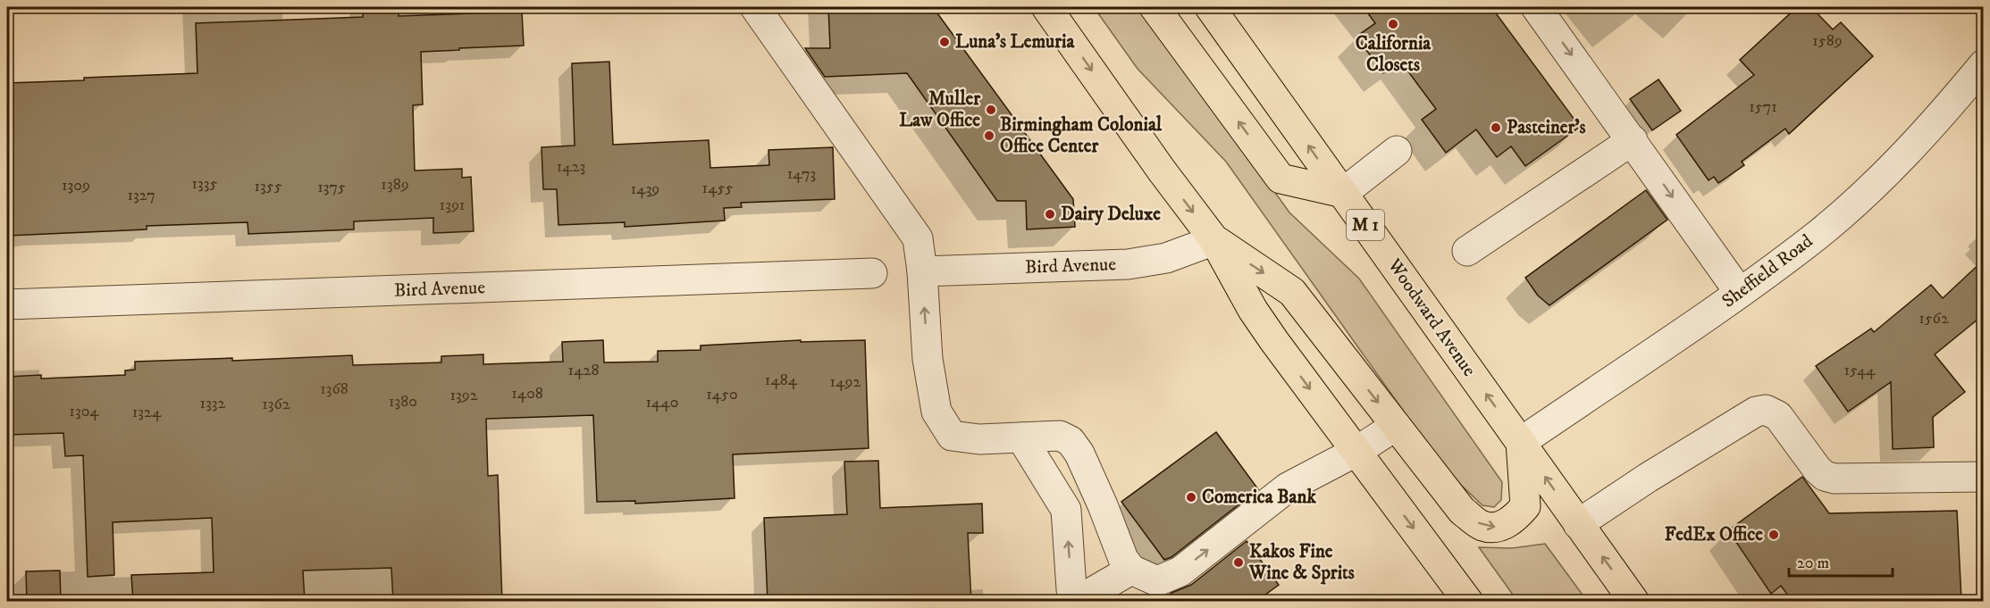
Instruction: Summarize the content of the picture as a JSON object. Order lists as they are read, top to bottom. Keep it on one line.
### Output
{"streets":{"main road":["M 1","Woodward Avenue"],"street":["Bird Avenue","Sheffield Road"]},"crossings":[["Sheffield Road","Woodward Avenue"]],"places":["California Closets","Luna's Lemuria","Muller Law Office","Pasteiner's","Birmingham Colonial Office Center","Dairy Deluxe","Comerica Bank","FedEx Office","Kakos Fine Wine & Sprits"],"house_numbers":["1589","1571","1423","1473","1335","1389","1309","1355","1375","1455","1439","1327","1391","1562","1428","1544","1484","1492","1368","1408","1450","1392","1380","1440","1332","1362","1304","1324"],"scale_bar":"20 m"}
